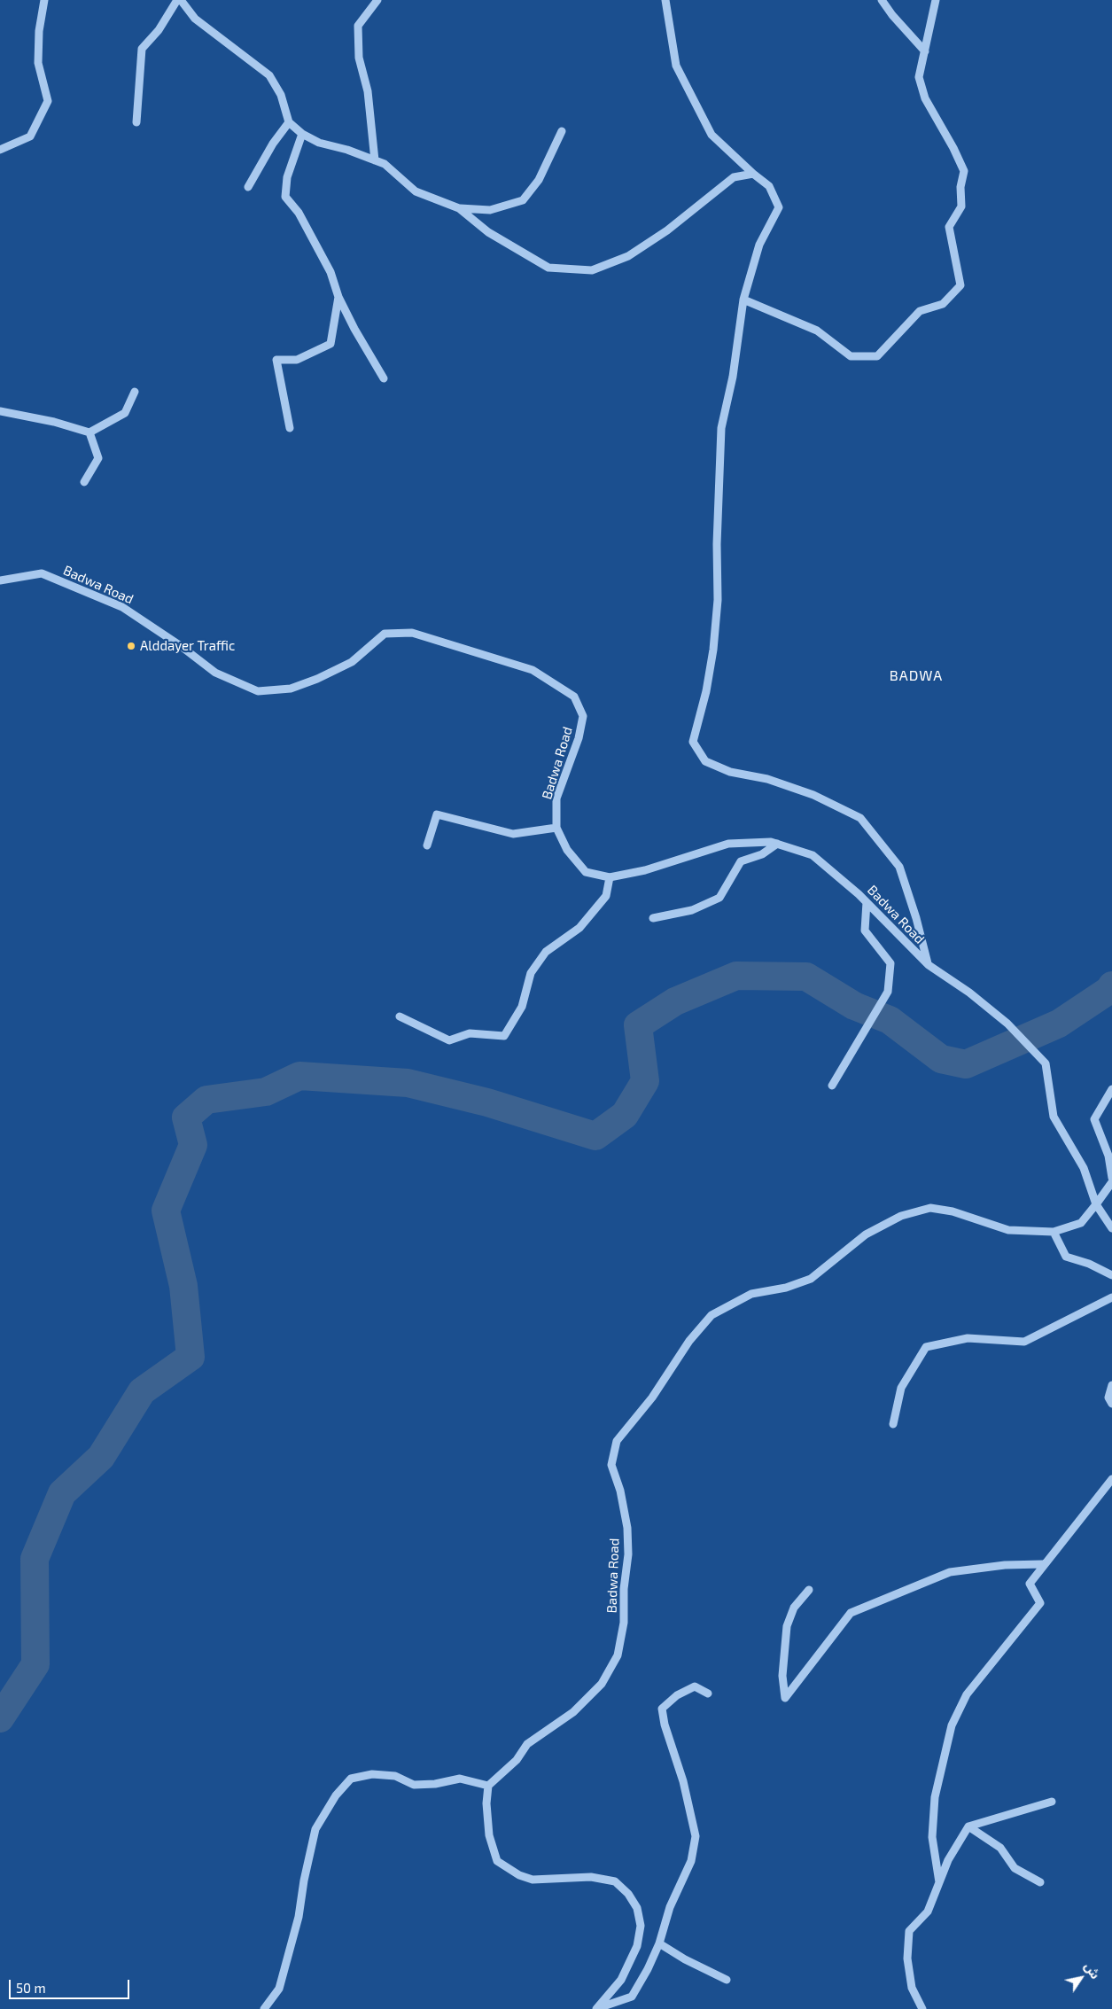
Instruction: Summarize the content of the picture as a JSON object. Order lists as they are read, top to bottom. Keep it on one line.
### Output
{"streets":{"street":["Badwa Road"]},"districts":["BADWA"],"places":["Alddayer Traffic"],"scale_bar":"50 m","north":"top right"}
